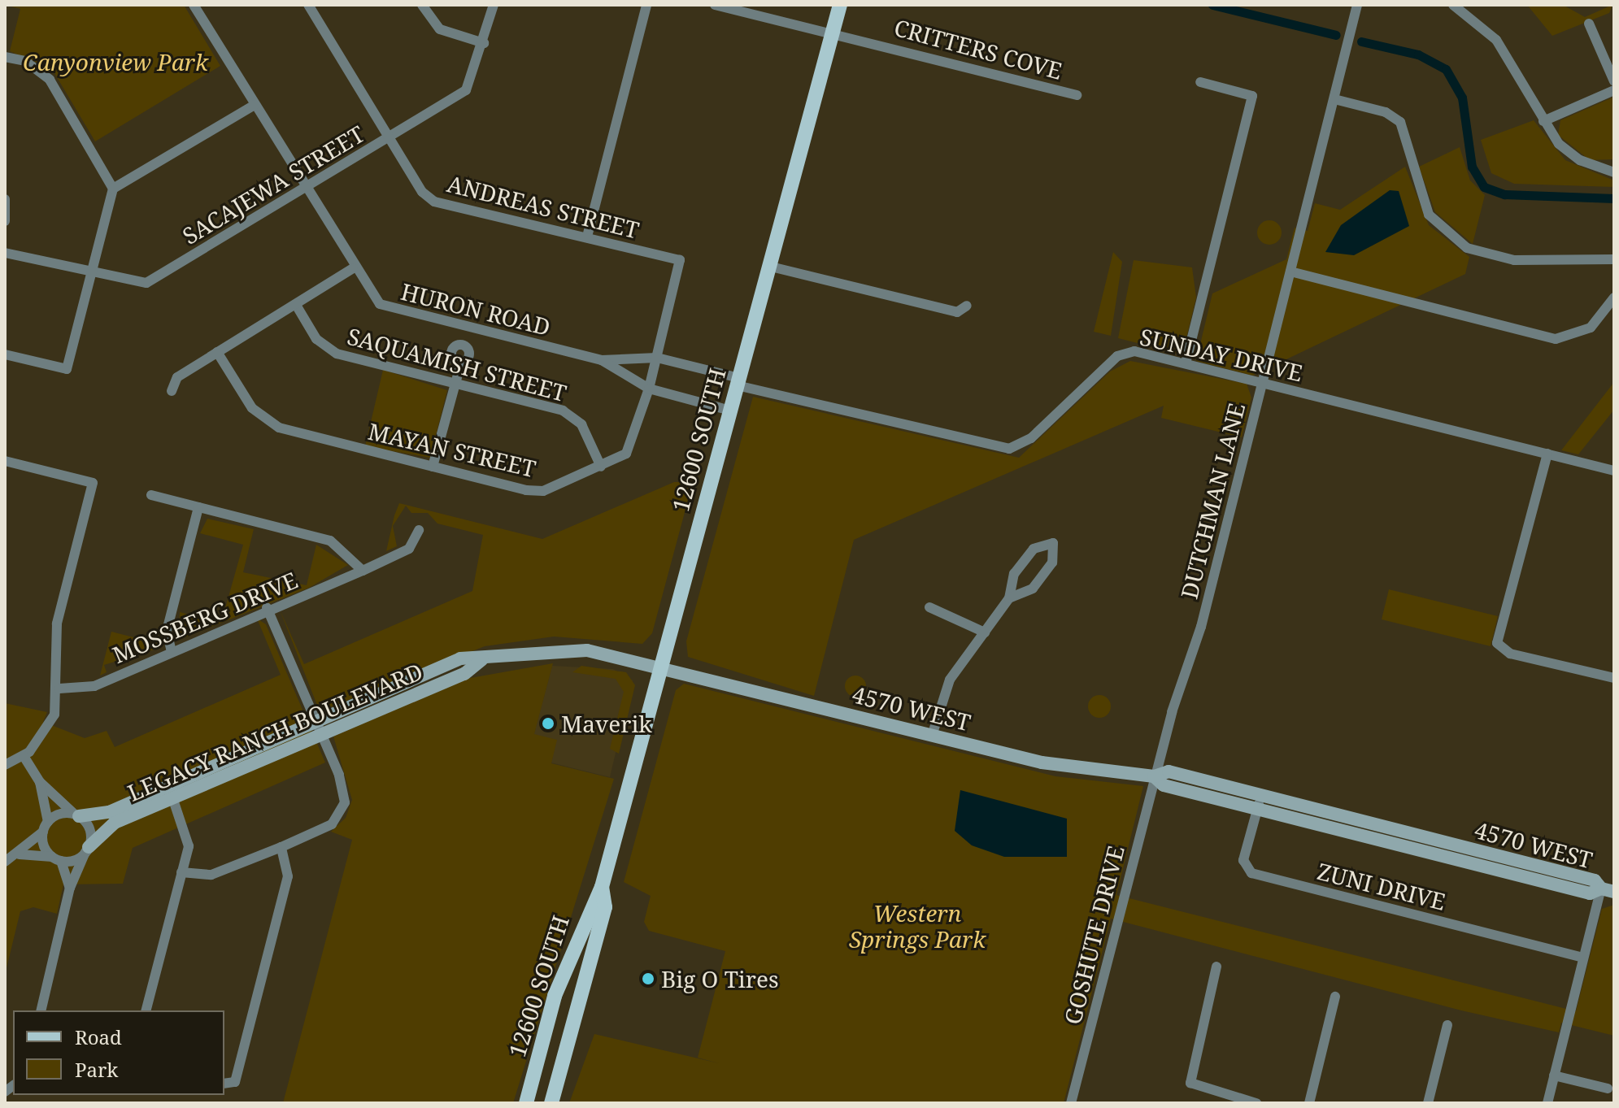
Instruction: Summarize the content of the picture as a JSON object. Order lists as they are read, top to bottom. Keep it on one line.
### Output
{"streets":{"main road":["12600 SOUTH","4570 WEST","LEGACY RANCH BOULEVARD"],"street":["CRITTERS COVE","SACAJEWA STREET","ANDREAS STREET","HURON ROAD","SUNDAY DRIVE","SAQUAMISH STREET","MAYAN STREET","DUTCHMAN LANE","MOSSBERG DRIVE","ZUNI DRIVE","GOSHUTE DRIVE"]},"crossings":[["CRITTERS COVE","12600 SOUTH"],["SACAJEWA STREET","ANDREAS STREET"],["SACAJEWA STREET","HURON ROAD"],["ANDREAS STREET","MAYAN STREET"],["HURON ROAD","SUNDAY DRIVE"],["HURON ROAD","12600 SOUTH"],["HURON ROAD","MAYAN STREET"],["SUNDAY DRIVE","12600 SOUTH"],["SUNDAY DRIVE","DUTCHMAN LANE"],["SAQUAMISH STREET","MAYAN STREET"],["12600 SOUTH","4570 WEST"],["12600 SOUTH","LEGACY RANCH BOULEVARD"],["DUTCHMAN LANE","4570 WEST"],["DUTCHMAN LANE","GOSHUTE DRIVE"],["4570 WEST","LEGACY RANCH BOULEVARD"],["4570 WEST","ZUNI DRIVE"],["4570 WEST","GOSHUTE DRIVE"]],"parks":["Canyonview Park","Western Springs Park"],"places":["Maverik","Big O Tires"],"legend":["Road","Park"]}
